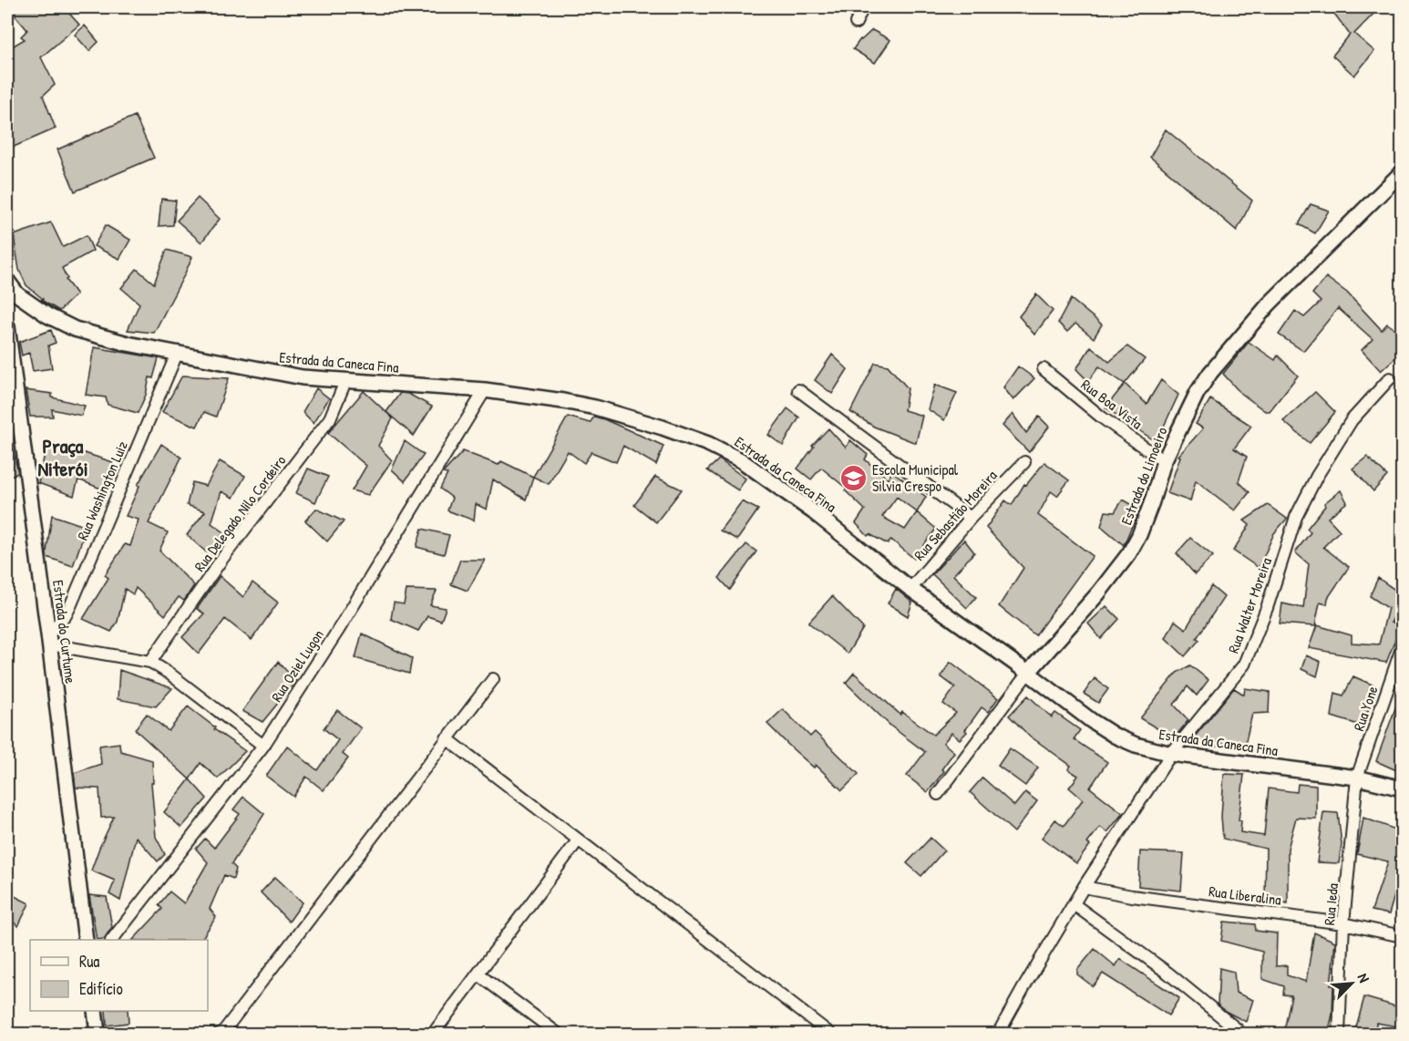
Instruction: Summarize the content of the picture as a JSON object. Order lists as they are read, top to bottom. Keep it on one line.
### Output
{"streets":{"street":["Estrada da Caneca Fina","Rua Boa Vista","Estrada do Limoeiro","Rua Washington Luiz","Rua Delegado Nilo Cordeiro","Rua Sebastião Moreira","Rua Walter Moreira","Estrada do Curtume","Rua Oziel Lugon","Rua Yone","Rua Liberalina","Rua Ieda"]},"crossings":[["Estrada da Caneca Fina","Estrada do Limoeiro"],["Estrada da Caneca Fina","Rua Washington Luiz"],["Estrada da Caneca Fina","Rua Delegado Nilo Cordeiro"],["Estrada da Caneca Fina","Rua Sebastião Moreira"],["Estrada da Caneca Fina","Rua Walter Moreira"],["Estrada da Caneca Fina","Rua Oziel Lugon"],["Estrada da Caneca Fina","Rua Yone"],["Estrada da Caneca Fina","Rua Ieda"],["Rua Boa Vista","Estrada do Limoeiro"],["Rua Washington Luiz","Estrada do Curtume"],["Rua Walter Moreira","Rua Liberalina"],["Rua Yone","Rua Ieda"],["Rua Liberalina","Rua Ieda"]],"districts":["Praça Niterói"],"places":{"school or university":["Escola Municipal Silvia Crespo"]},"legend":["Rua","Edifício"],"north":"top right"}
